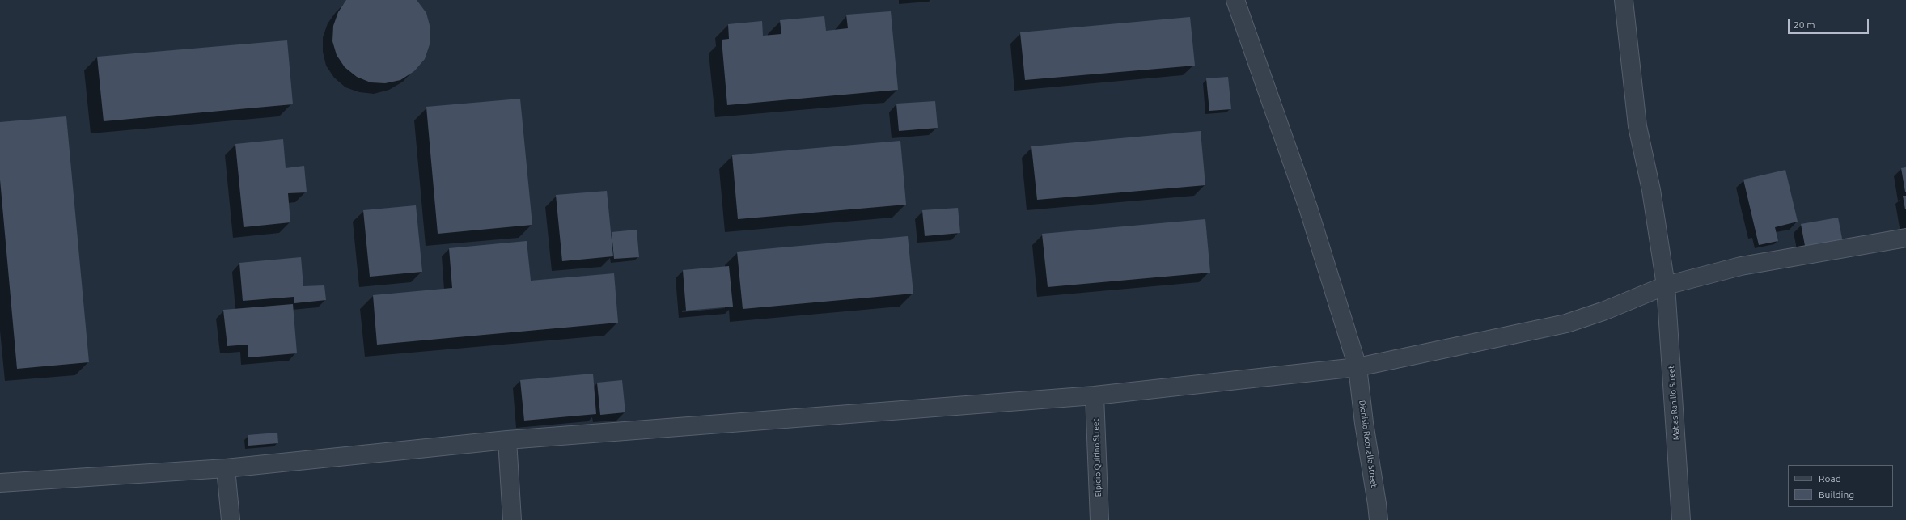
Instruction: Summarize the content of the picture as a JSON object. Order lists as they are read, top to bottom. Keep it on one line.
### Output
{"streets":{"street":["Matias Ranillo Street","Dionisio Riconalla Street","Elpidio Quirino Street"]},"legend":["Road","Building"],"scale_bar":"20 m"}
